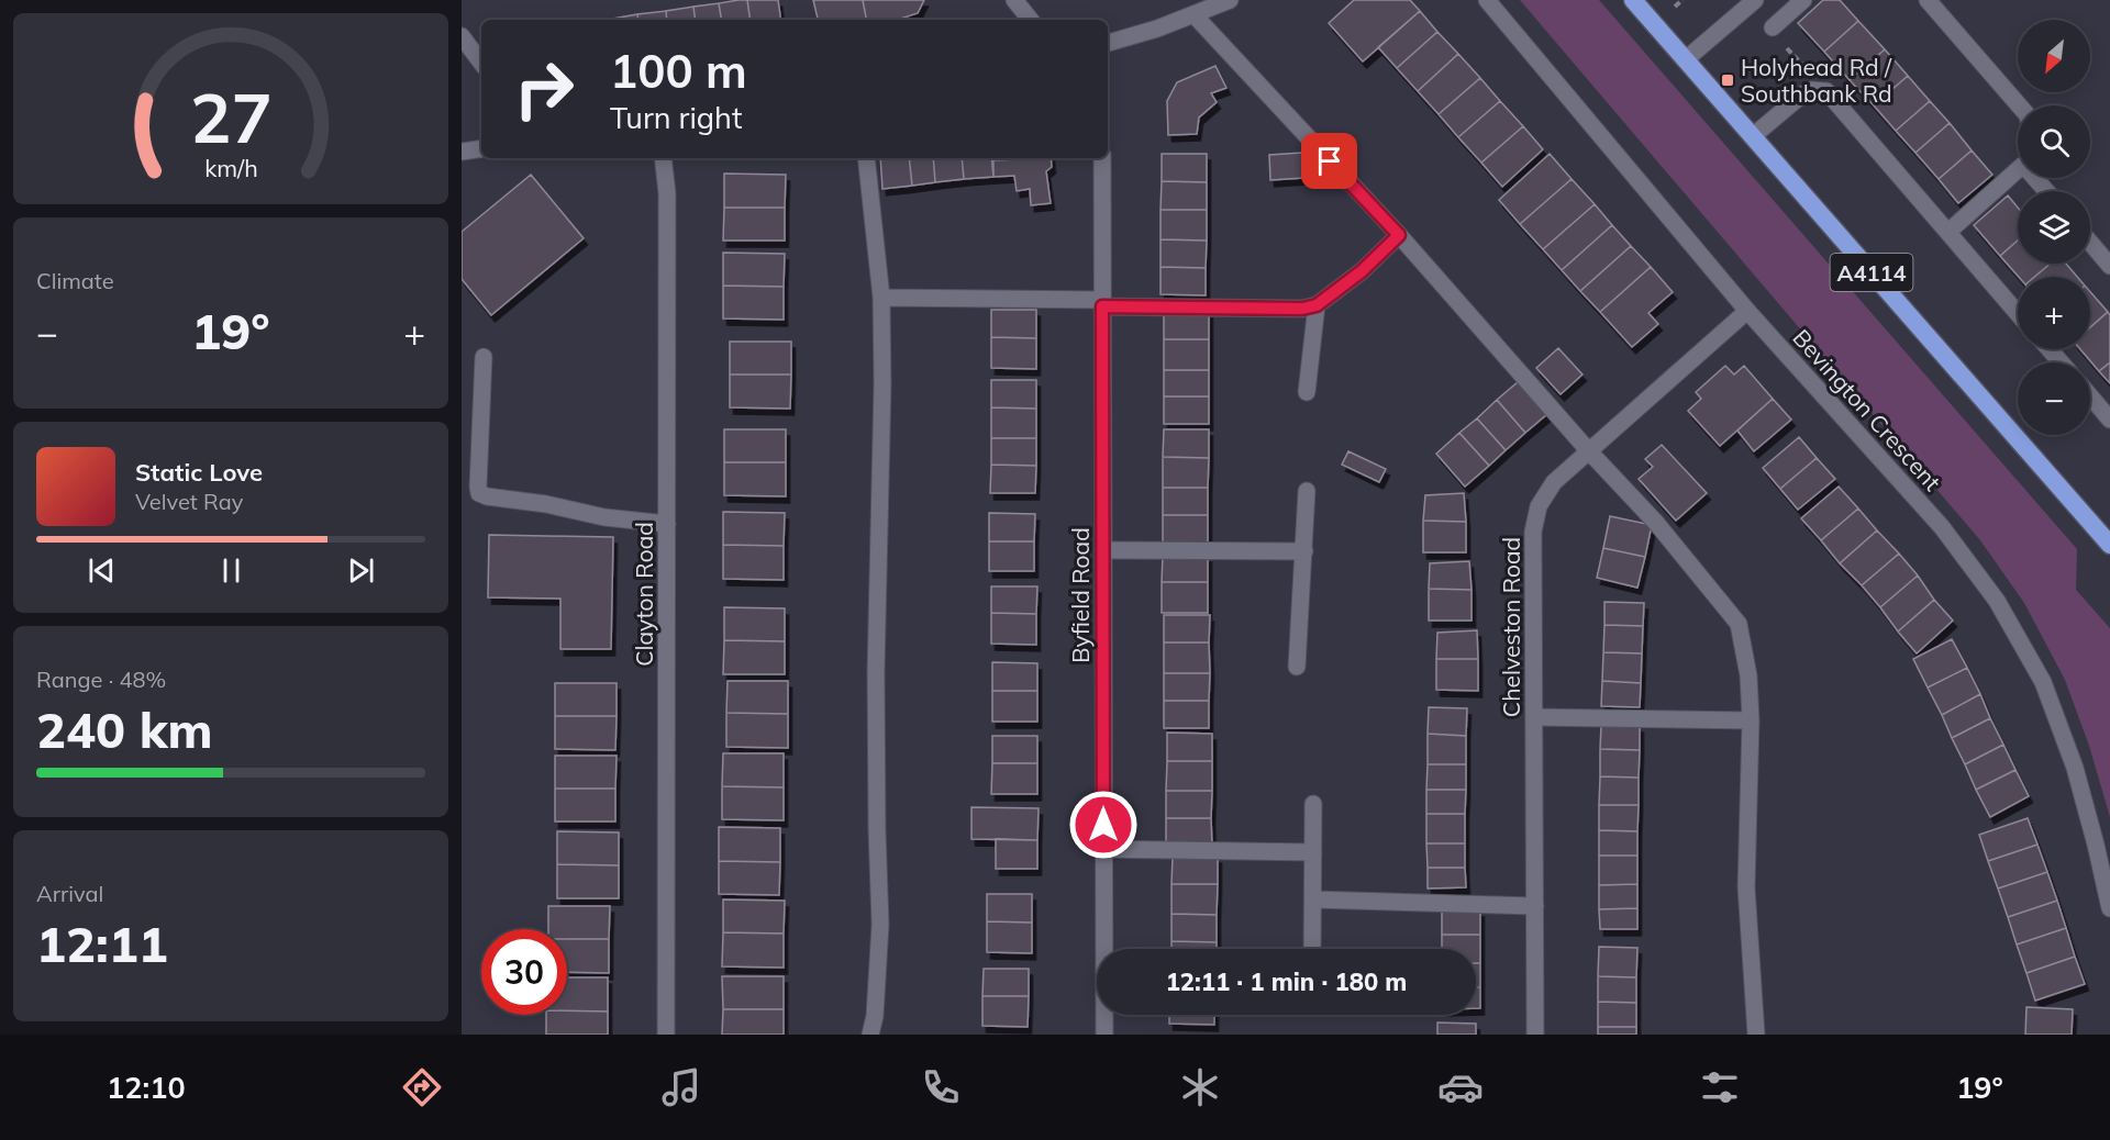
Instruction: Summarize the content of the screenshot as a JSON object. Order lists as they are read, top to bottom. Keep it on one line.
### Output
{"streets":{"highway":["A4114"],"street":["Bevington Crescent","Clayton Road","Byfield Road","Chelveston Road"]},"crossings":[["Bevington Crescent","Chelveston Road"]],"places":{"transit":["Holyhead Rd / Southbank Rd"]},"north":"bottom left","page":{"map_buttons":["+","−"],"turn":["100 m","Turn right"],"tile":["Climate",["Range · 48%","240 km"],["Arrival","12:11"]],"heat":["−","19°","+"],"song":["Static Love","Velvet Ray"],"limit":"30","trip":"12:11 · 1 min · 180 m","tabs":["12:10","19°"],"gauge":["27","km/h"]}}
